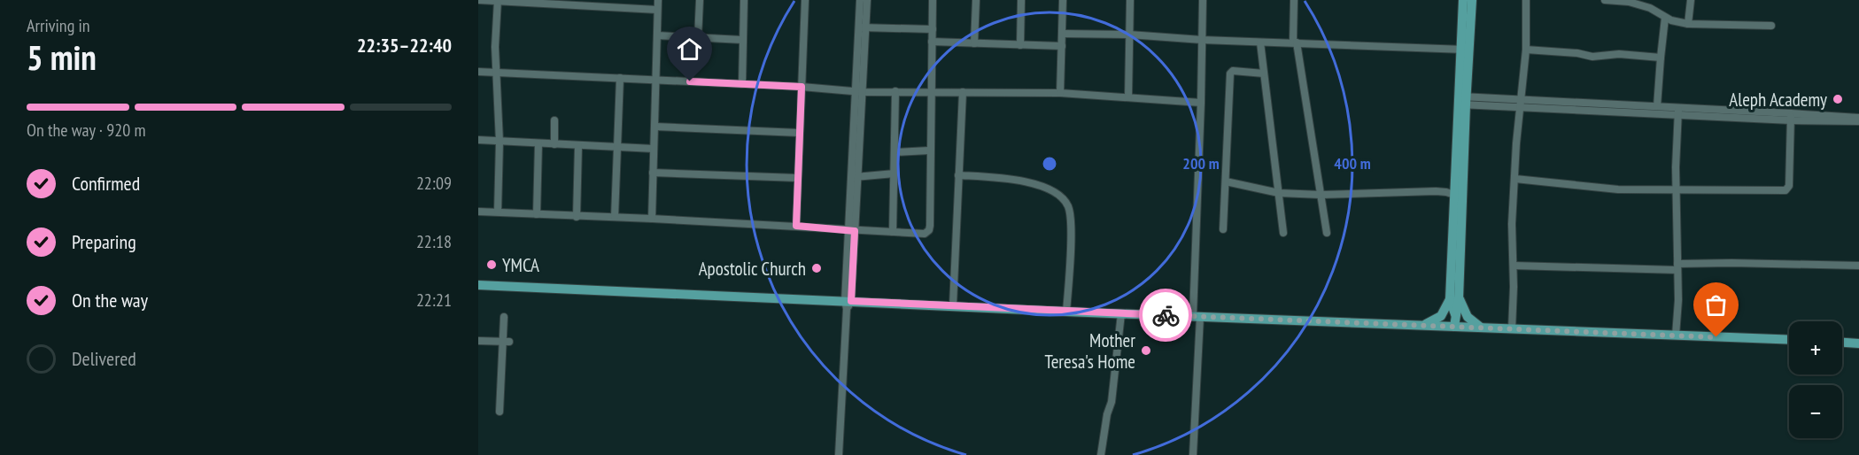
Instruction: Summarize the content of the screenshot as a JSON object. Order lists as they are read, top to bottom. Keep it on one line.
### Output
{"places":["Aleph Academy","YMCA","Apostolic Church","Mother Teresa's Home"],"page":{"heading":["5 min","Arriving in","22:35–22:40"],"bar":"On the way · 920 m","list":[["Confirmed","22:09"],["Preparing","22:18"],["On the way","22:21"],"Delivered"],"map_buttons":["+","−"]},"rings":["200 m","400 m"]}
